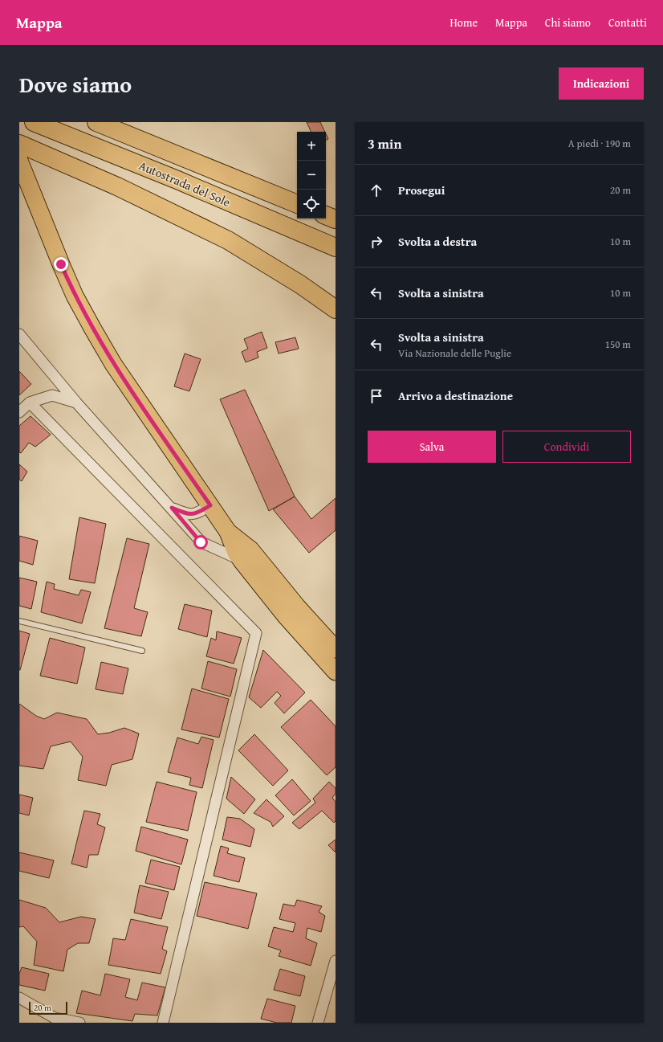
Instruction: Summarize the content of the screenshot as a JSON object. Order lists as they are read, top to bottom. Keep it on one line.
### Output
{"streets":{"highway":["Autostrada del Sole"]},"scale_bar":"20 m","page":{"header":"Mappa","nav":["Home","Mappa","Chi siamo","Contatti"],"title":"Dove siamo","buttons":["Indicazioni",["Salva","Condividi"]],"heading":["3 min","A piedi · 190 m"],"map_buttons":["+","−"],"list":[["Prosegui","20 m"],["Svolta a destra","10 m"],["Svolta a sinistra","10 m"],["Svolta a sinistra","Via Nazionale delle Puglie","150 m"],"Arrivo a destinazione"],"scale":"20 m"}}
